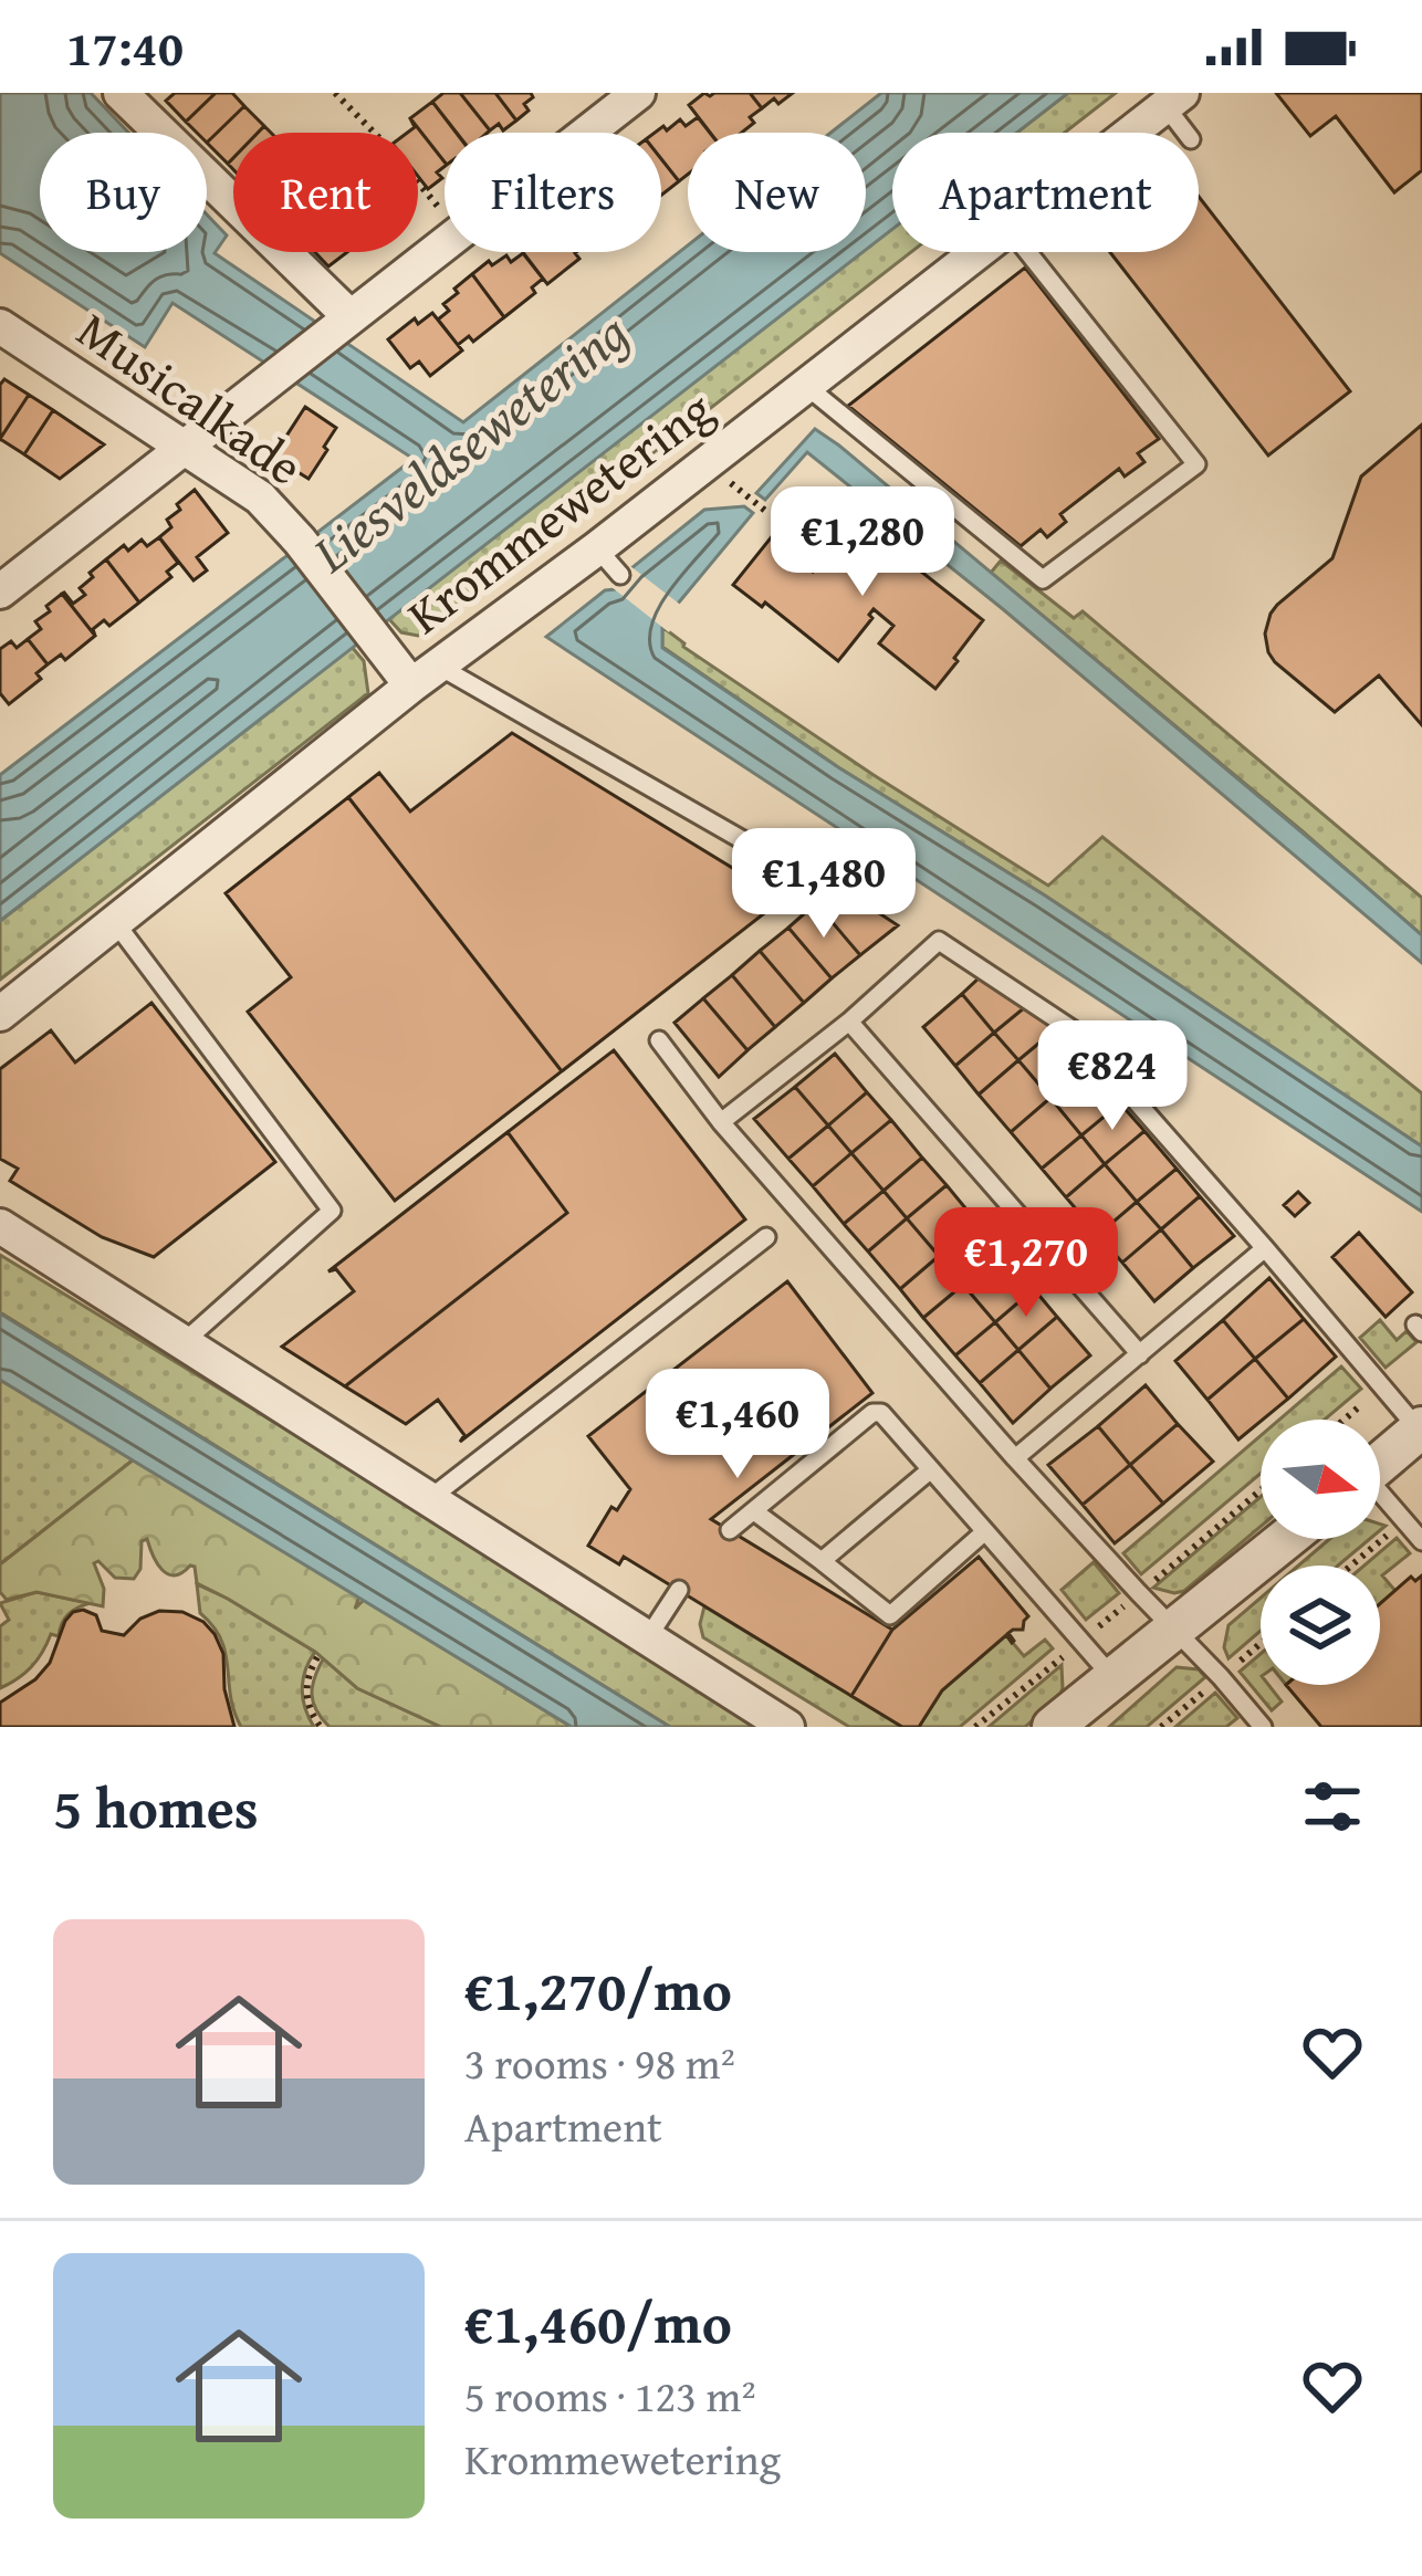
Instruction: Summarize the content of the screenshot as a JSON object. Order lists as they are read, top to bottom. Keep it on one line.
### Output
{"streets":{"street":["Musicalkade","Krommewetering"]},"crossings":[["Musicalkade","Krommewetering"]],"water":["Liesveldsewetering"],"north":"right","page":{"status":"17:40","chip":["Buy","Rent","Filters","New","Apartment"],"price":["€1,280","€1,480","€824","€1,270","€1,460"],"heading":"5 homes","list":[{"name":"€1,270/mo","note":"3 rooms · 98 m² · Apartment"},{"name":"€1,460/mo","note":"5 rooms · 123 m² · Krommewetering"}]}}
